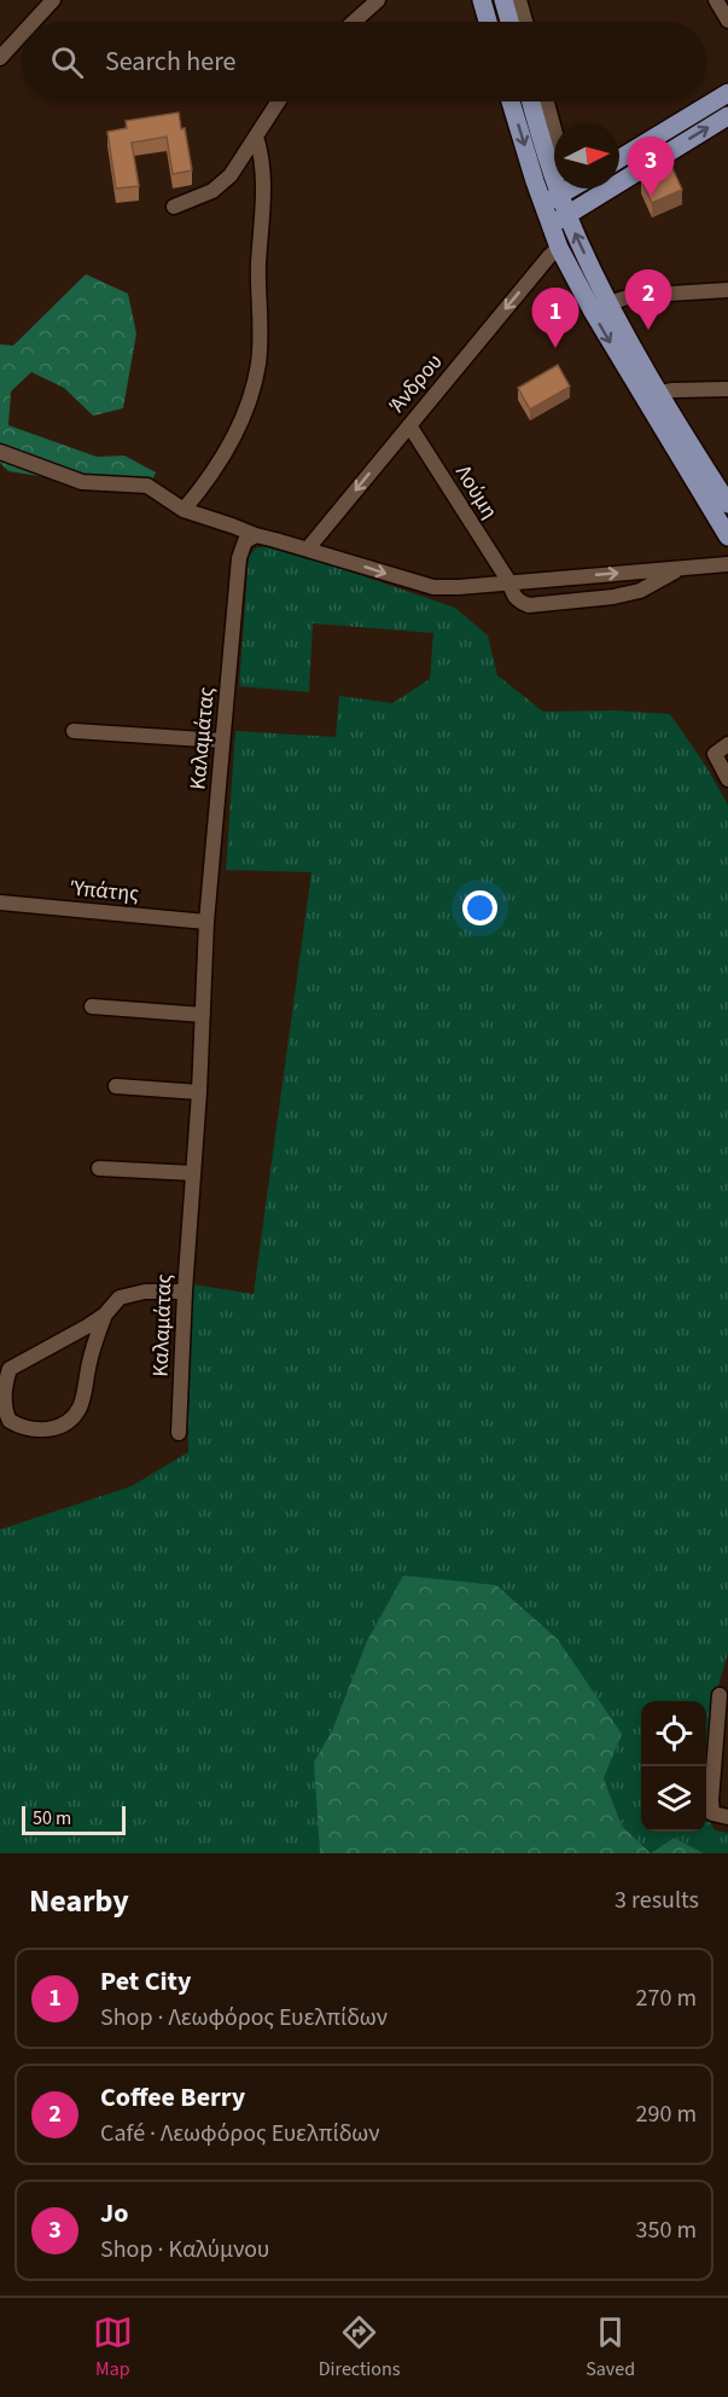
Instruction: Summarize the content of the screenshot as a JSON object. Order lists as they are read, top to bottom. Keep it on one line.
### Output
{"streets":{"street":["Άνδρου","Λούμη","Καλαμάτας","Ύπάτης"]},"crossings":[["Άνδρου","Λούμη"],["Καλαμάτας","Ύπάτης"]],"one_way":["Άνδρου"],"scale_bar":"50 m","north":"right","page":{"search":"Search here","pins":["3","2","1"],"scale":"50 m","heading":["Nearby","3 results"],"list":[{"mark":"1","name":"Pet City","note":"Shop · Λεωφόρος Ευελπίδων","value":"270 m"},{"mark":"2","name":"Coffee Berry","note":"Café · Λεωφόρος Ευελπίδων","value":"290 m"},{"mark":"3","name":"Jo","note":"Shop · Καλύμνου","value":"350 m"}],"nav":["Map","Directions","Saved"]}}
